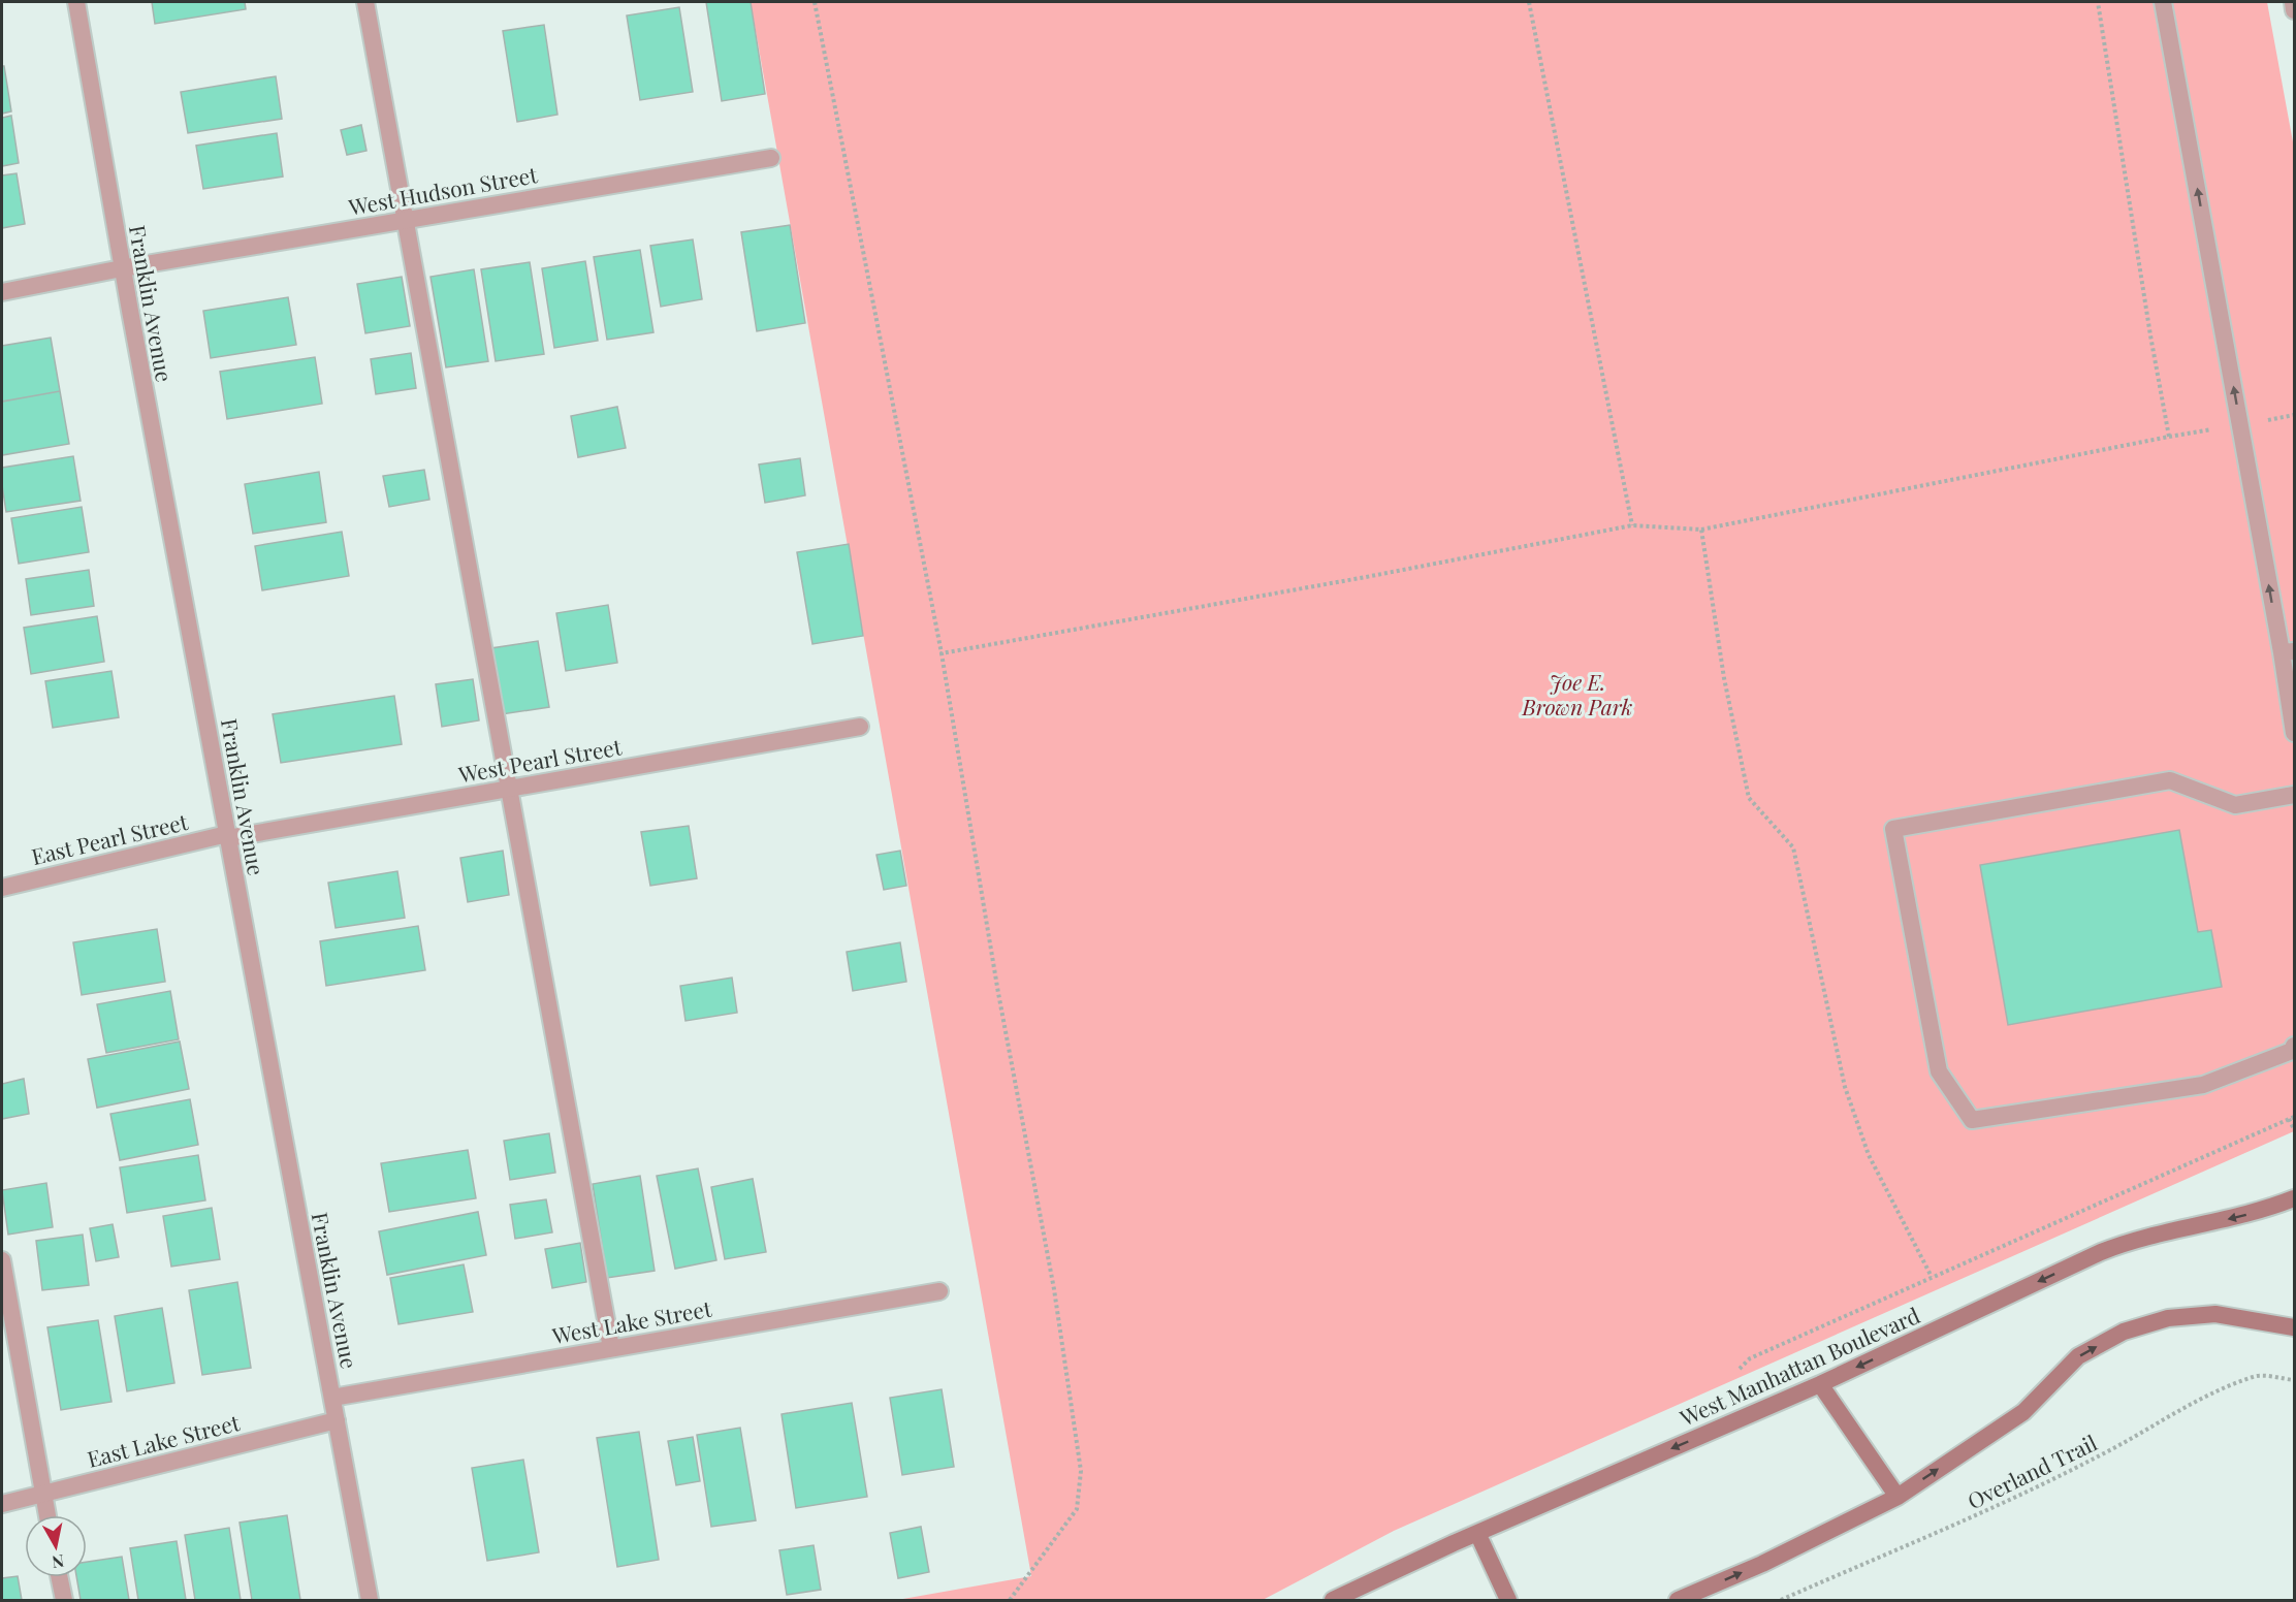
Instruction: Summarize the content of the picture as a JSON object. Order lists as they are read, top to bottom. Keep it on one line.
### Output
{"streets":{"main road":["West Manhattan Boulevard"],"street":["West Hudson Street","Franklin Avenue","West Pearl Street","East Pearl Street","West Lake Street","East Lake Street"],"path":["Overland Trail"]},"crossings":[["West Hudson Street","Franklin Avenue"],["Franklin Avenue","West Pearl Street"],["Franklin Avenue","East Pearl Street"],["Franklin Avenue","West Lake Street"],["Franklin Avenue","East Lake Street"],["West Pearl Street","East Pearl Street"]],"parks":["Joe E. Brown Park"],"north":"bottom"}
